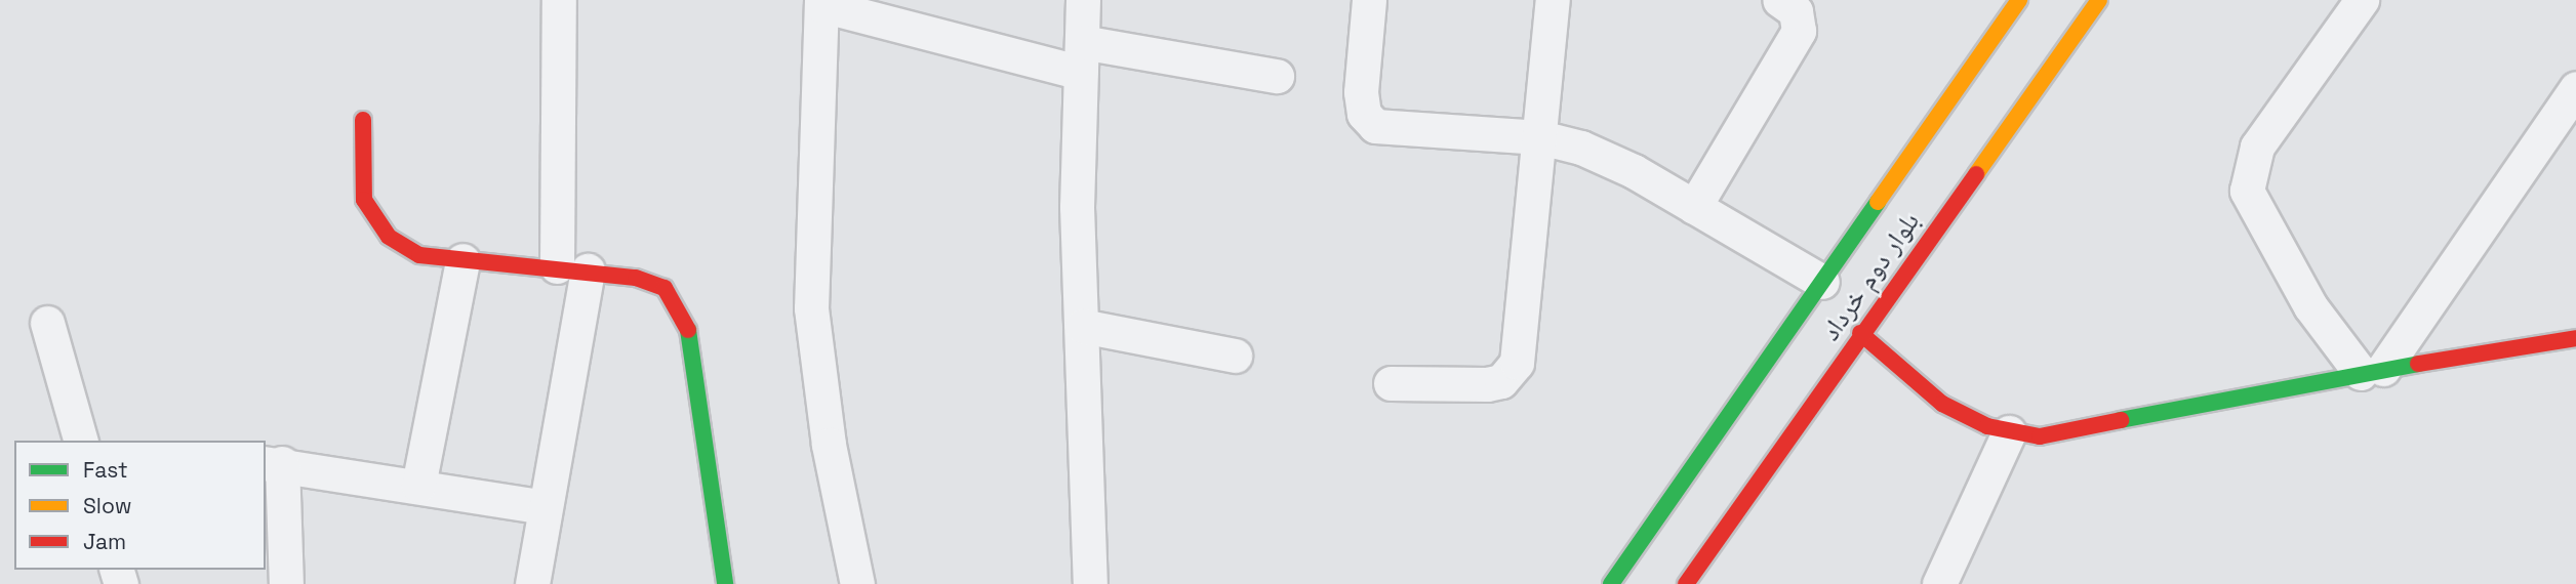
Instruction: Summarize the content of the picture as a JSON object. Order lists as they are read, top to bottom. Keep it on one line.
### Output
{"streets":{"street":["بلوار دوم خرداد"]},"legend":["Fast","Slow","Jam"]}
